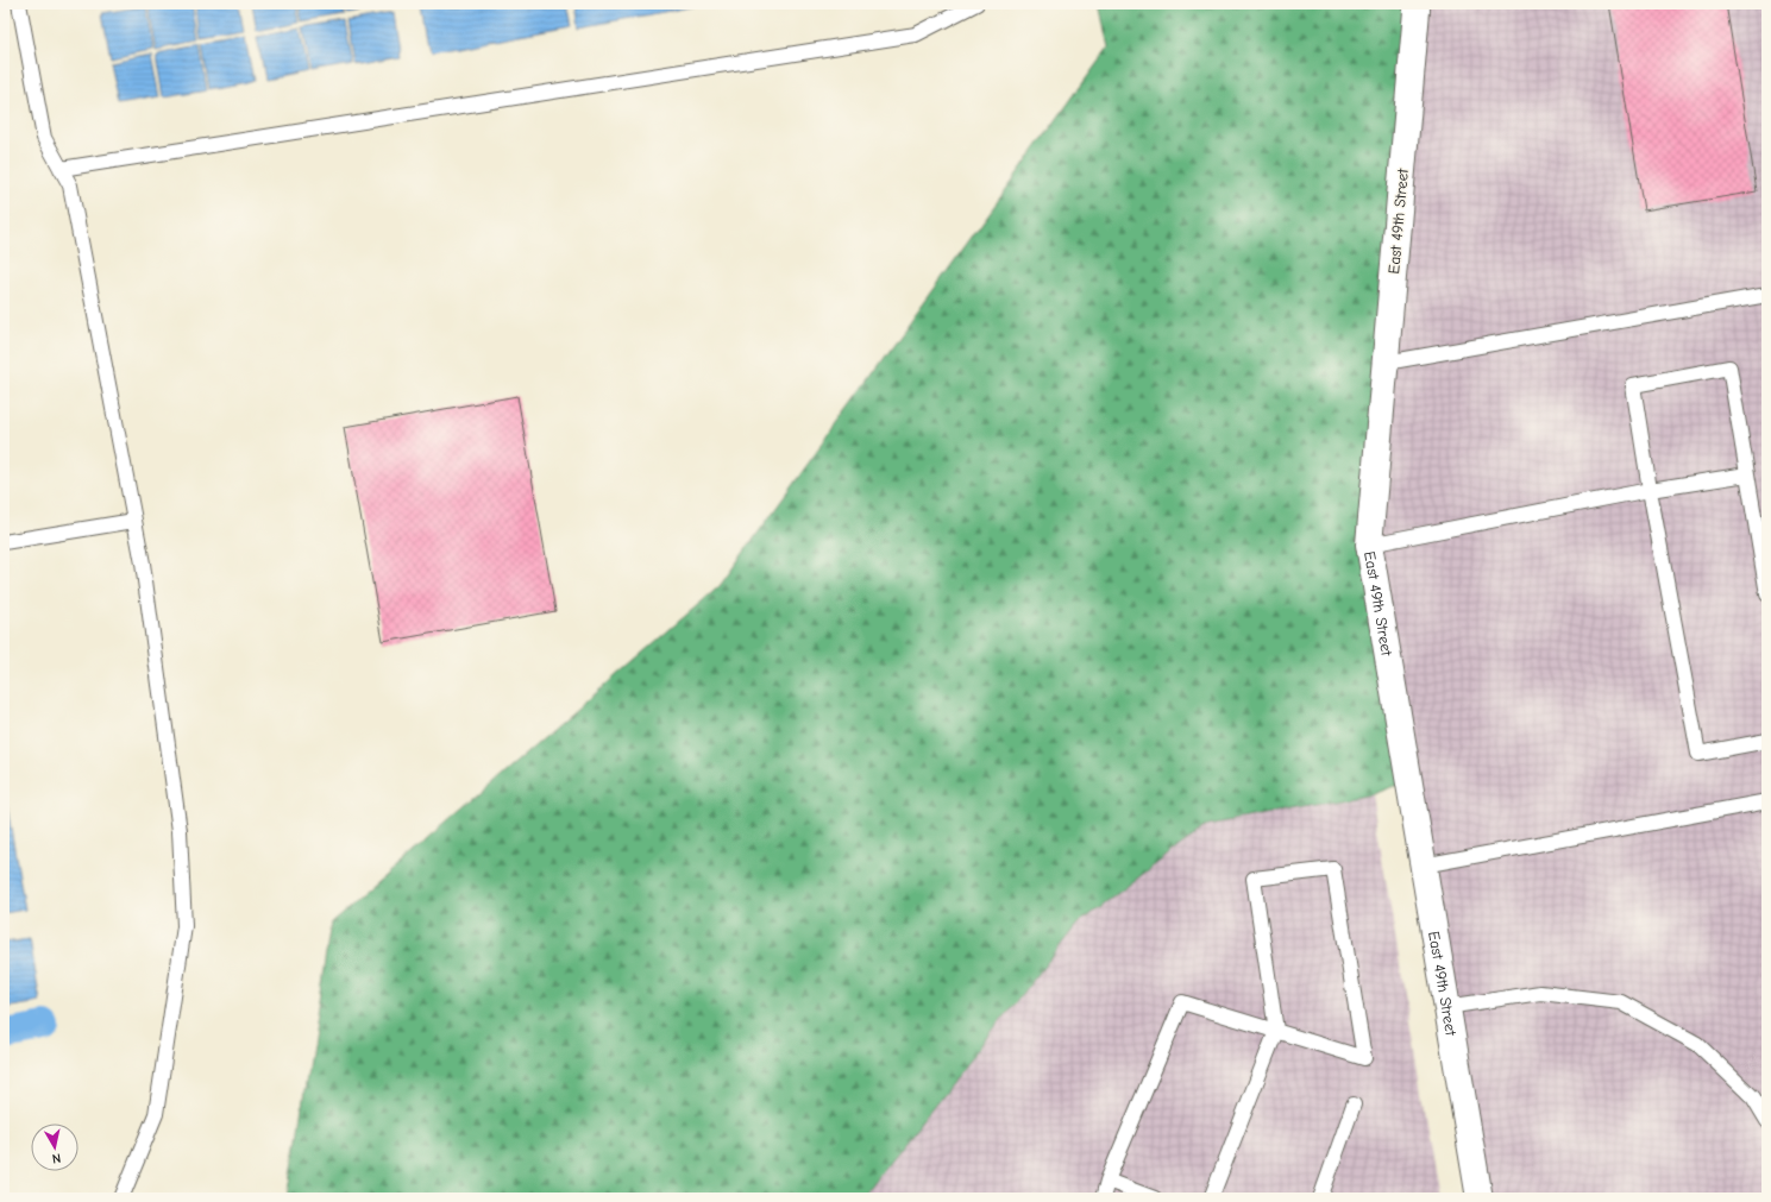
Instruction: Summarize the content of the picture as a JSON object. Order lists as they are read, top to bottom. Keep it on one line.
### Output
{"streets":{"street":["East 49th Street"]},"north":"bottom"}
